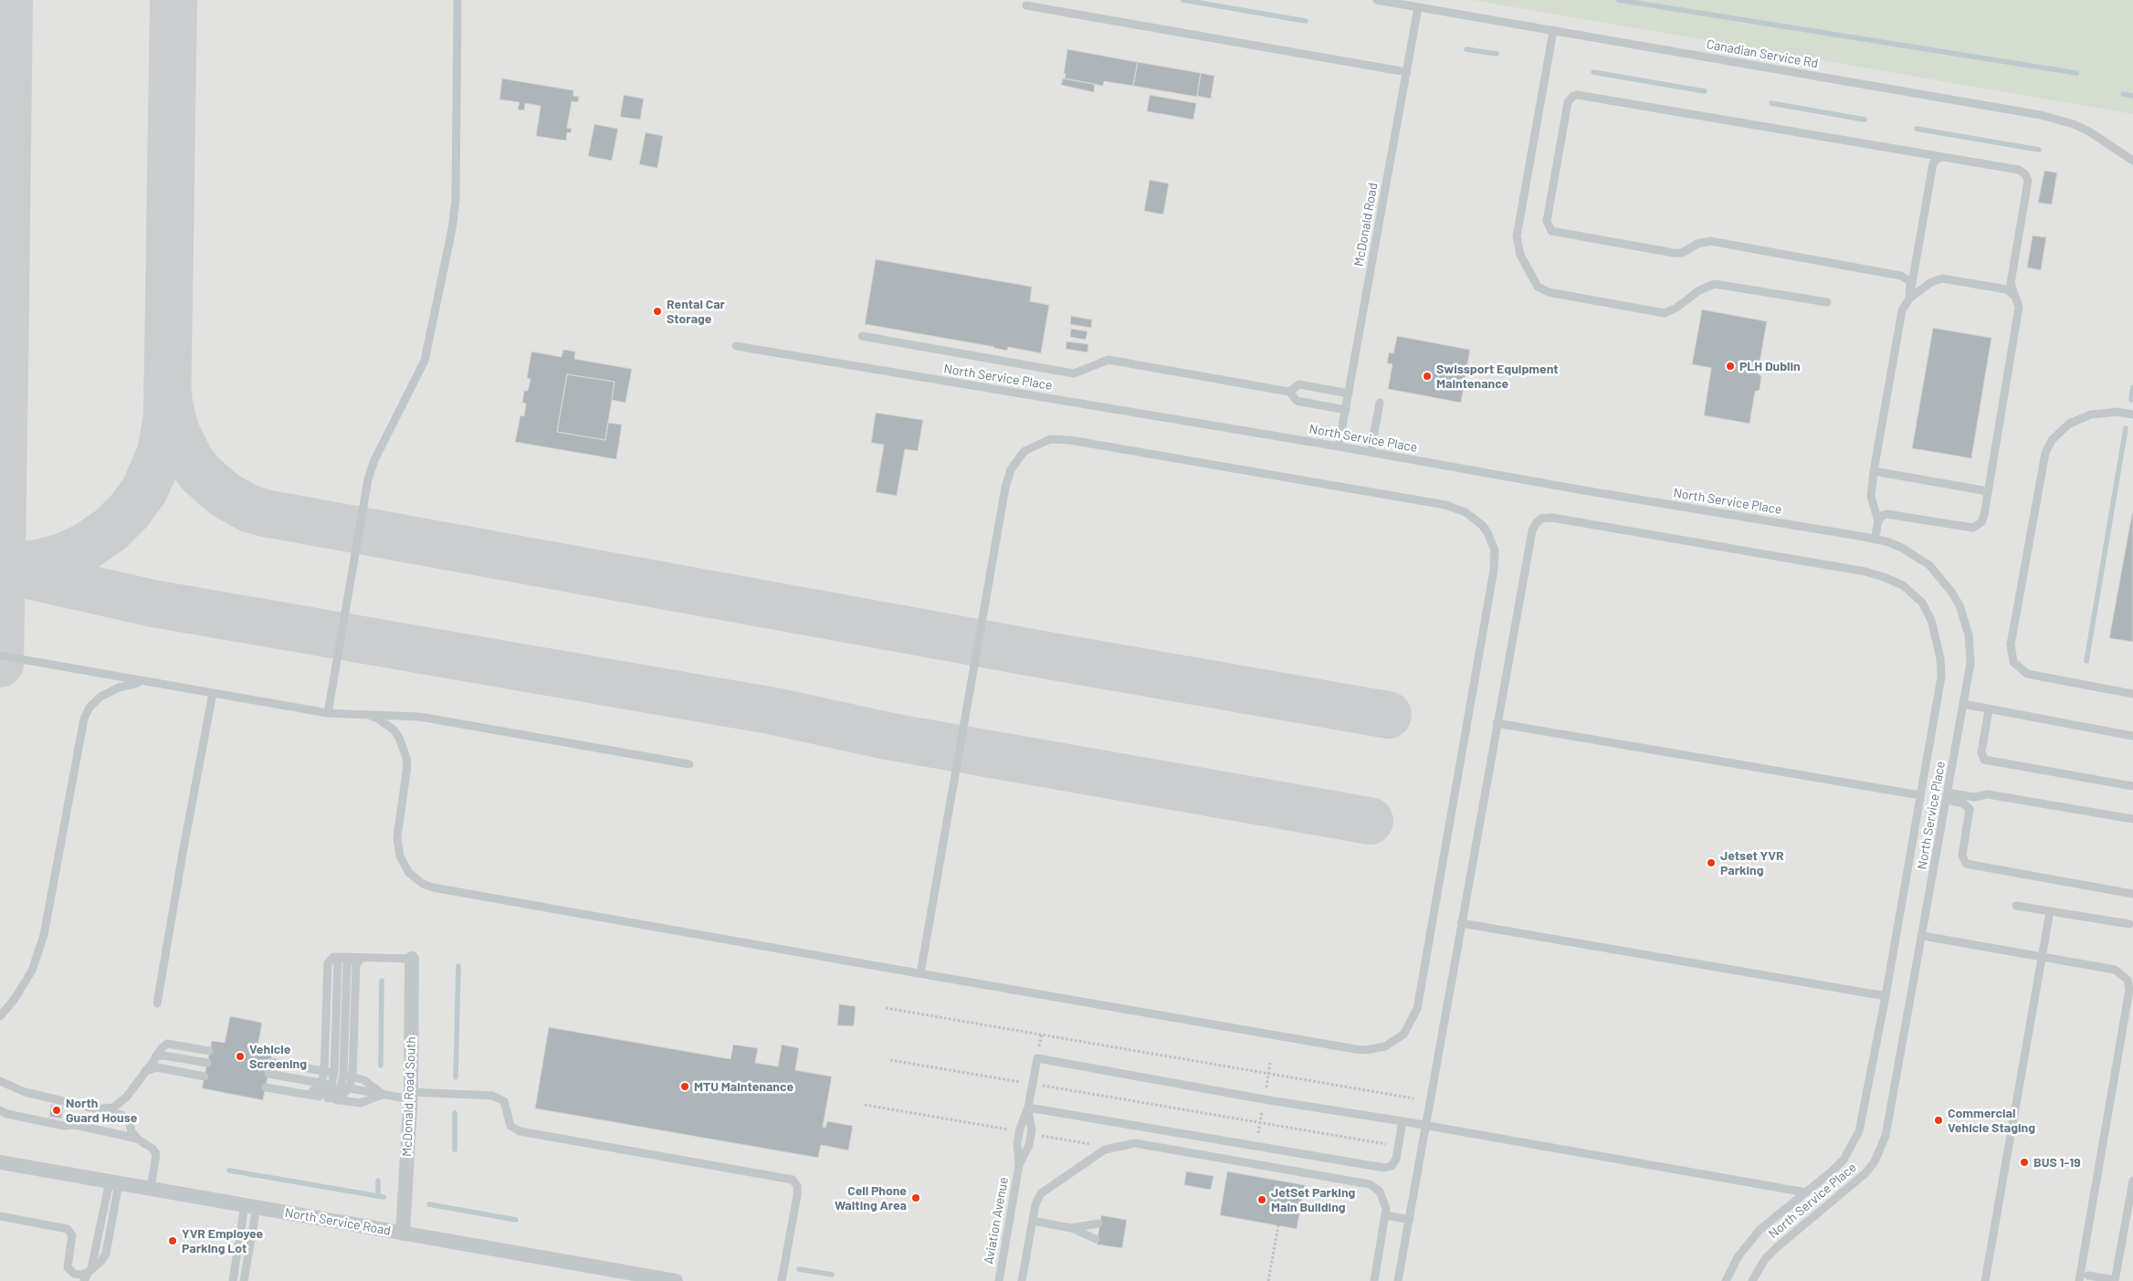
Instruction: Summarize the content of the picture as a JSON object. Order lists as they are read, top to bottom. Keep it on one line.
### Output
{"streets":{"street":["McDonald Road South","North Service Road"],"lane":["Canadian Service Rd","McDonald Road","North Service Place","Aviation Avenue"]},"crossings":[["Canadian Service Rd","McDonald Road"],["McDonald Road","North Service Place"],["McDonald Road South","North Service Road"]],"places":["Rental Car Storage","PLH Dublin","Swissport Equipment Maintenance","Jetset YVR Parking","Vehicle Screening","MTU Maintenance","North Guard House","Commercial Vehicle Staging","BUS 1-19","Cell Phone Waiting Area","JetSet Parking Main Building","YVR Employee Parking Lot"]}
